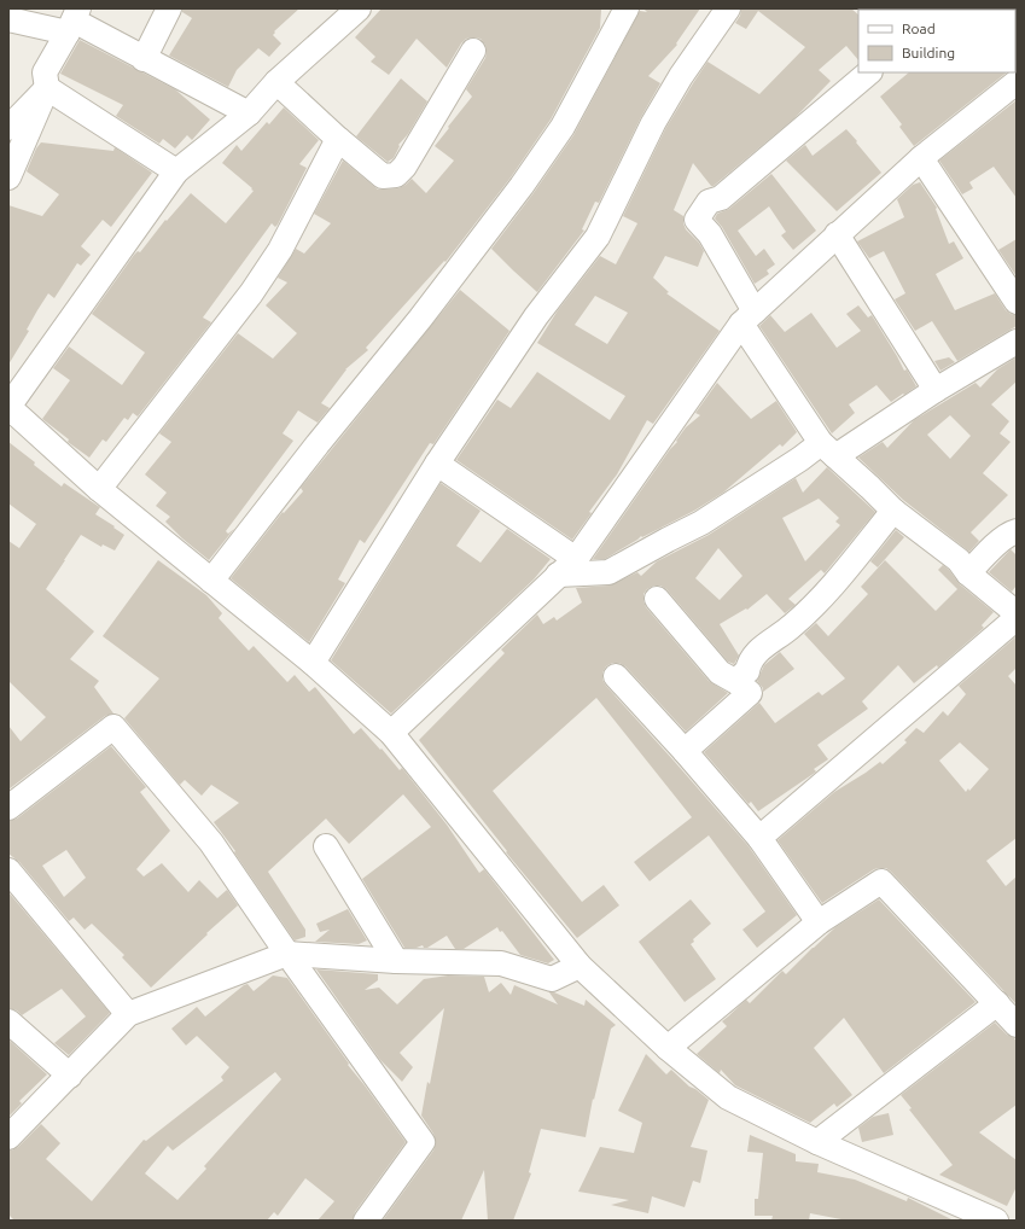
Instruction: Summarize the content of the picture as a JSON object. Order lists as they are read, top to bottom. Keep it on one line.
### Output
{"legend":["Road","Building"]}
